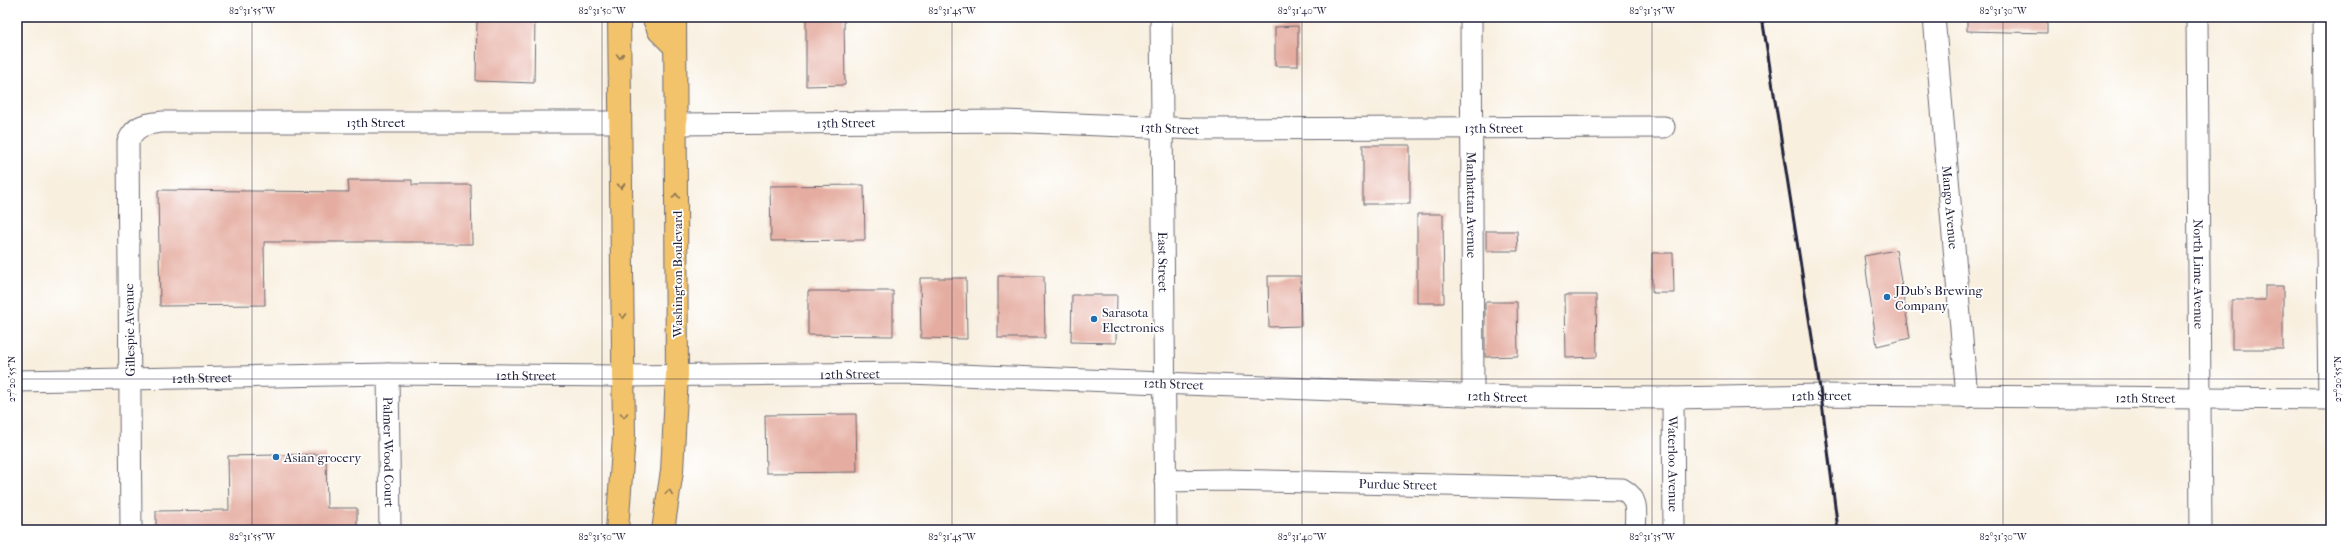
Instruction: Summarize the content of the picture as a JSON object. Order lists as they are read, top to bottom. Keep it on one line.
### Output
{"streets":{"main road":["Washington Boulevard"],"street":["13th Street","Manhattan Avenue","Mango Avenue","East Street","North Lime Avenue","Gillespie Avenue","12th Street","Palmer Wood Court","Waterloo Avenue","Purdue Street"]},"crossings":[["13th Street","Manhattan Avenue"],["13th Street","East Street"],["13th Street","Washington Boulevard"],["13th Street","Gillespie Avenue"],["Manhattan Avenue","12th Street"],["Mango Avenue","12th Street"],["East Street","12th Street"],["East Street","Purdue Street"],["Washington Boulevard","12th Street"],["North Lime Avenue","12th Street"],["Gillespie Avenue","12th Street"],["12th Street","Palmer Wood Court"],["12th Street","Waterloo Avenue"]],"places":["JDub's Brewing Company","Sarasota Electronics","Asian grocery"],"coordinates":["82°31'55\"W","82°31'50\"W","82°31'45\"W","82°31'40\"W","82°31'35\"W","82°31'30\"W","27°20'55\"N"]}
